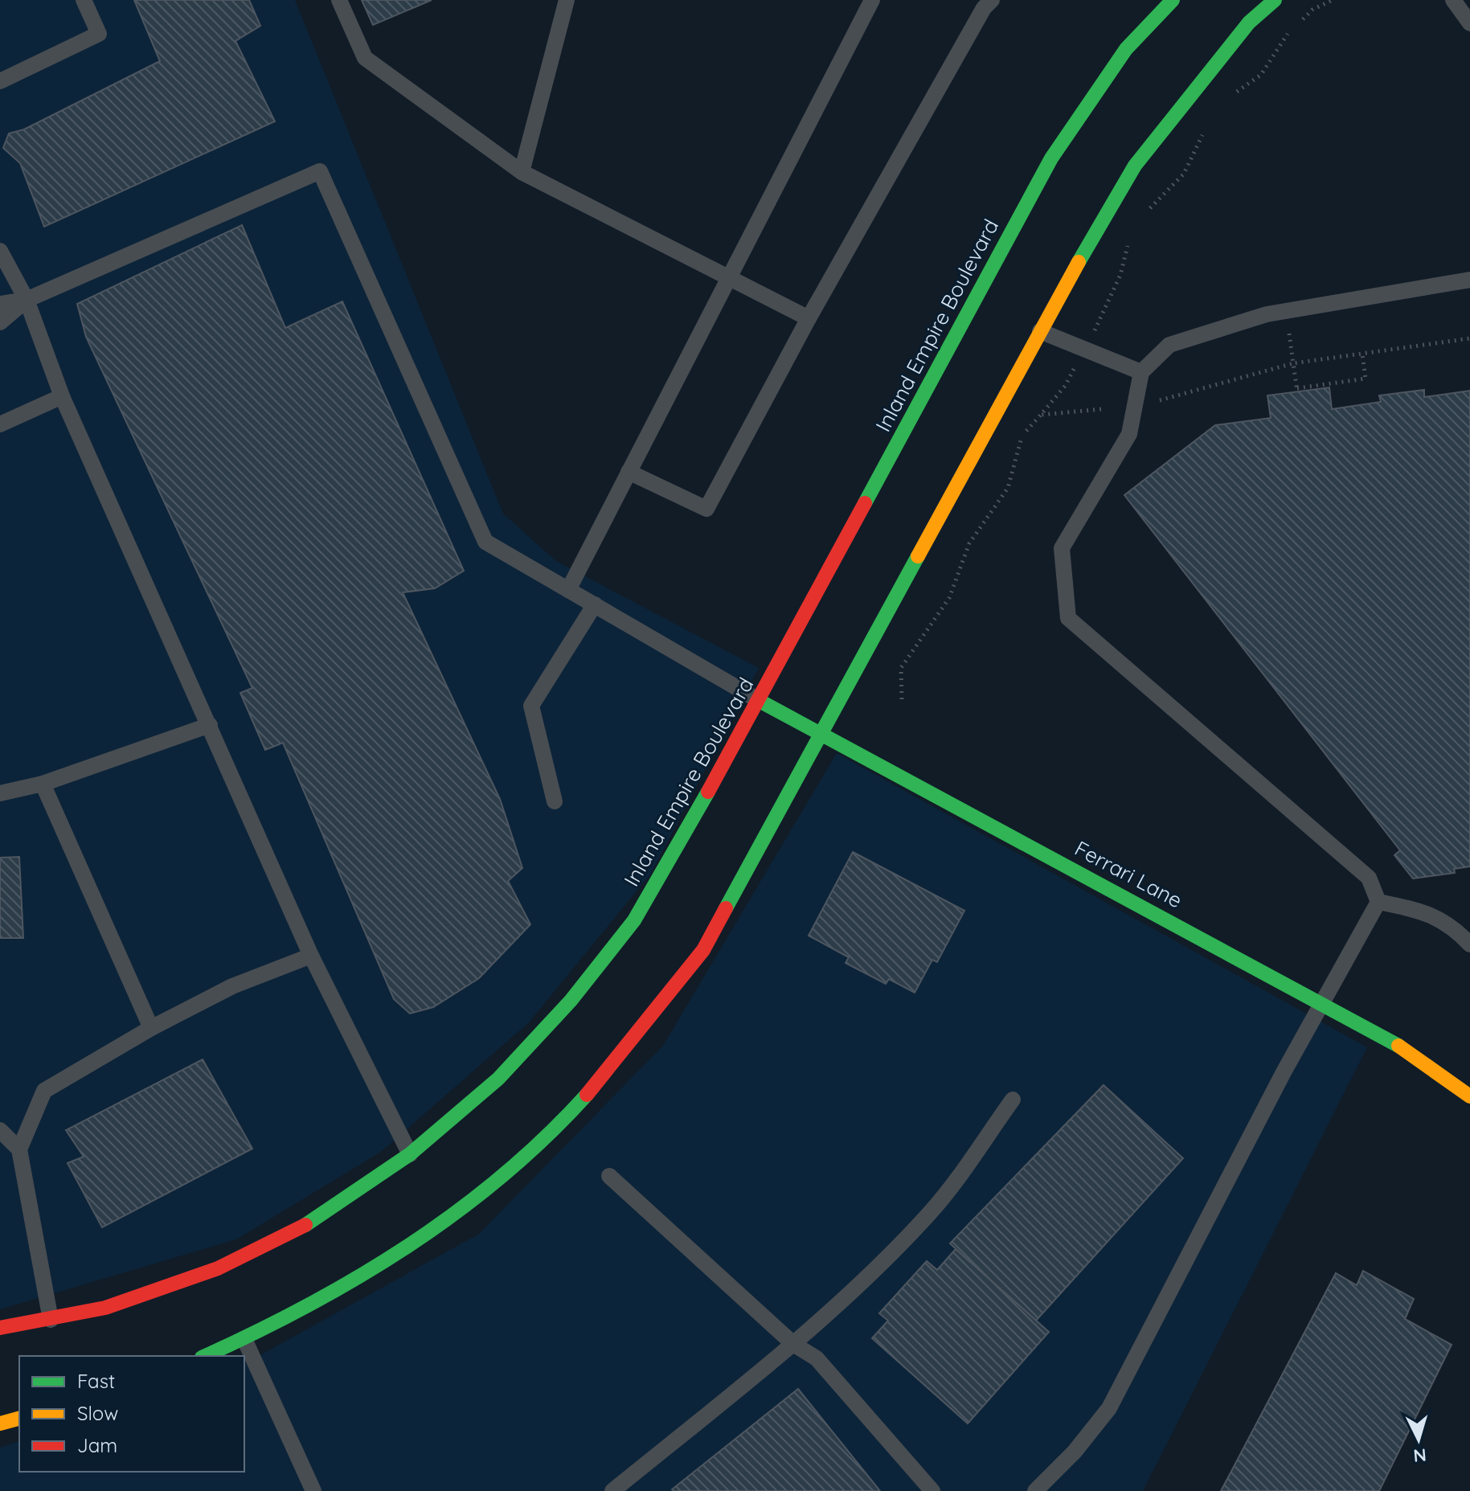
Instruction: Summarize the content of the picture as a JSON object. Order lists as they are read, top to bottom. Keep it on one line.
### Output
{"streets":{"main road":["Inland Empire Boulevard","Ferrari Lane"]},"crossings":[["Inland Empire Boulevard","Ferrari Lane"]],"legend":["Fast","Slow","Jam"],"north":"bottom"}
